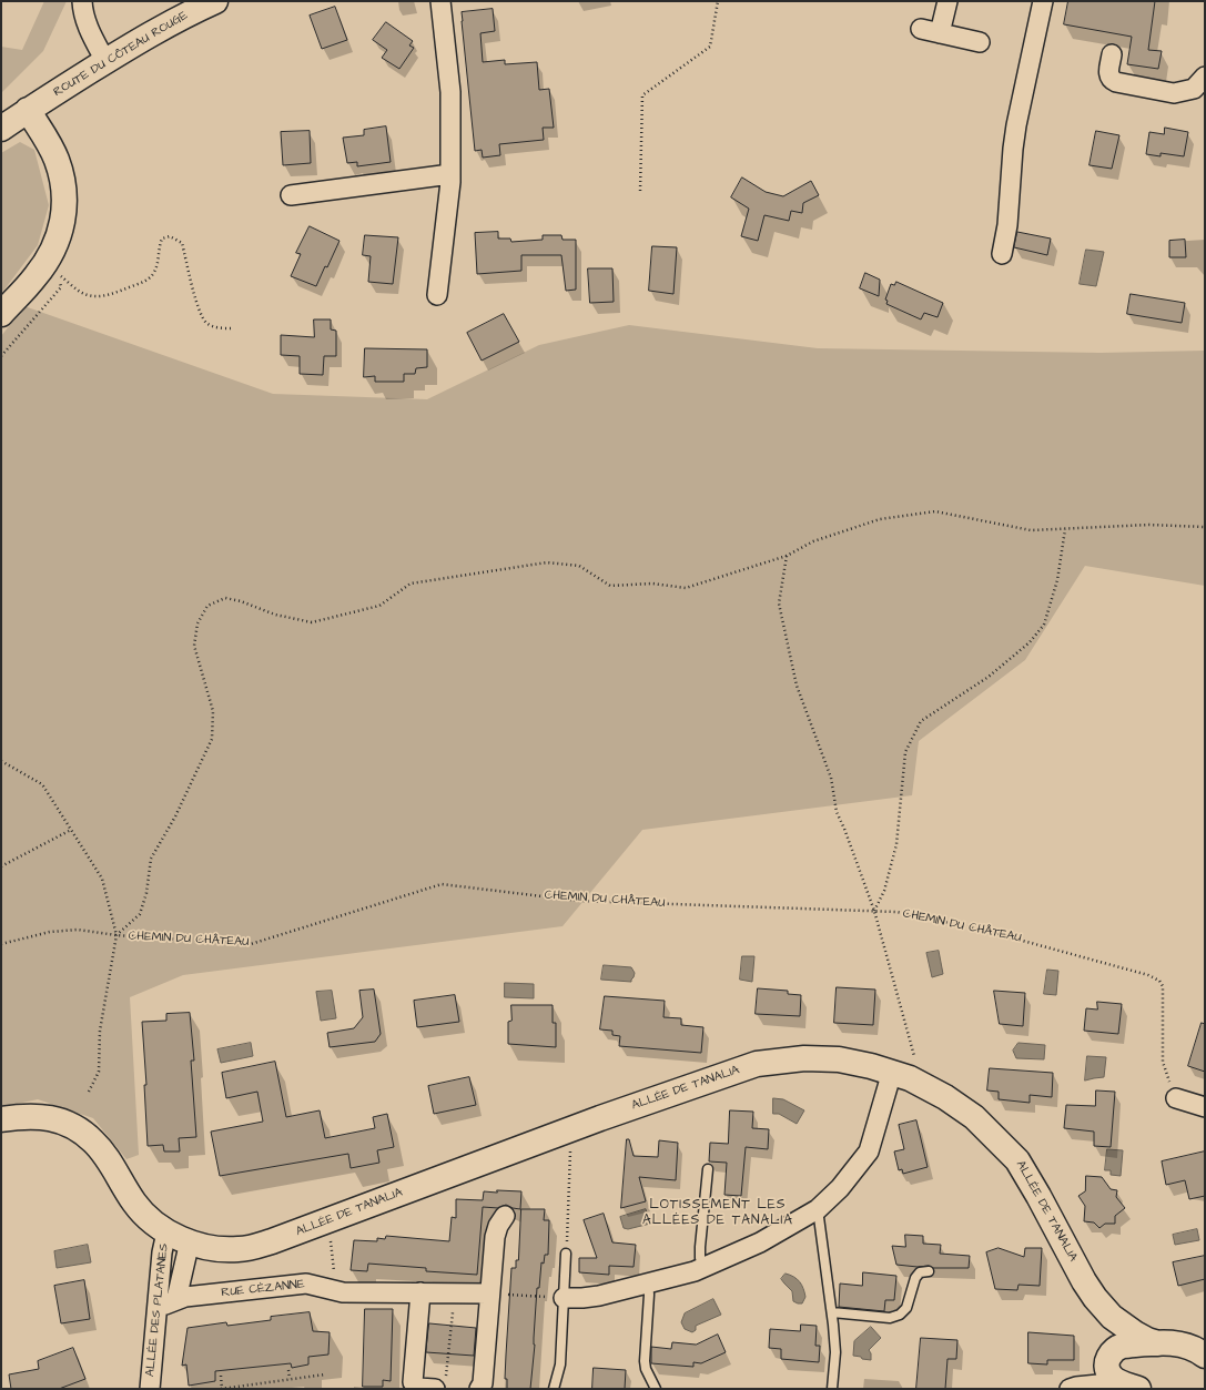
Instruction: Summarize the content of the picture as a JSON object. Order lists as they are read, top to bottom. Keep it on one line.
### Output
{"streets":{"street":["ROUTE DU CÔTEAU ROUGE","ALLÉE DE TANALIA","RUE CÉZANNE","ALLÉE DES PLATANES"],"path":["CHEMIN DU CHÂTEAU"]},"crossings":[["ALLÉE DE TANALIA","ALLÉE DES PLATANES"],["RUE CÉZANNE","ALLÉE DES PLATANES"]],"districts":["LOTISSEMENT LES ALLÉES DE TANALIA"]}
